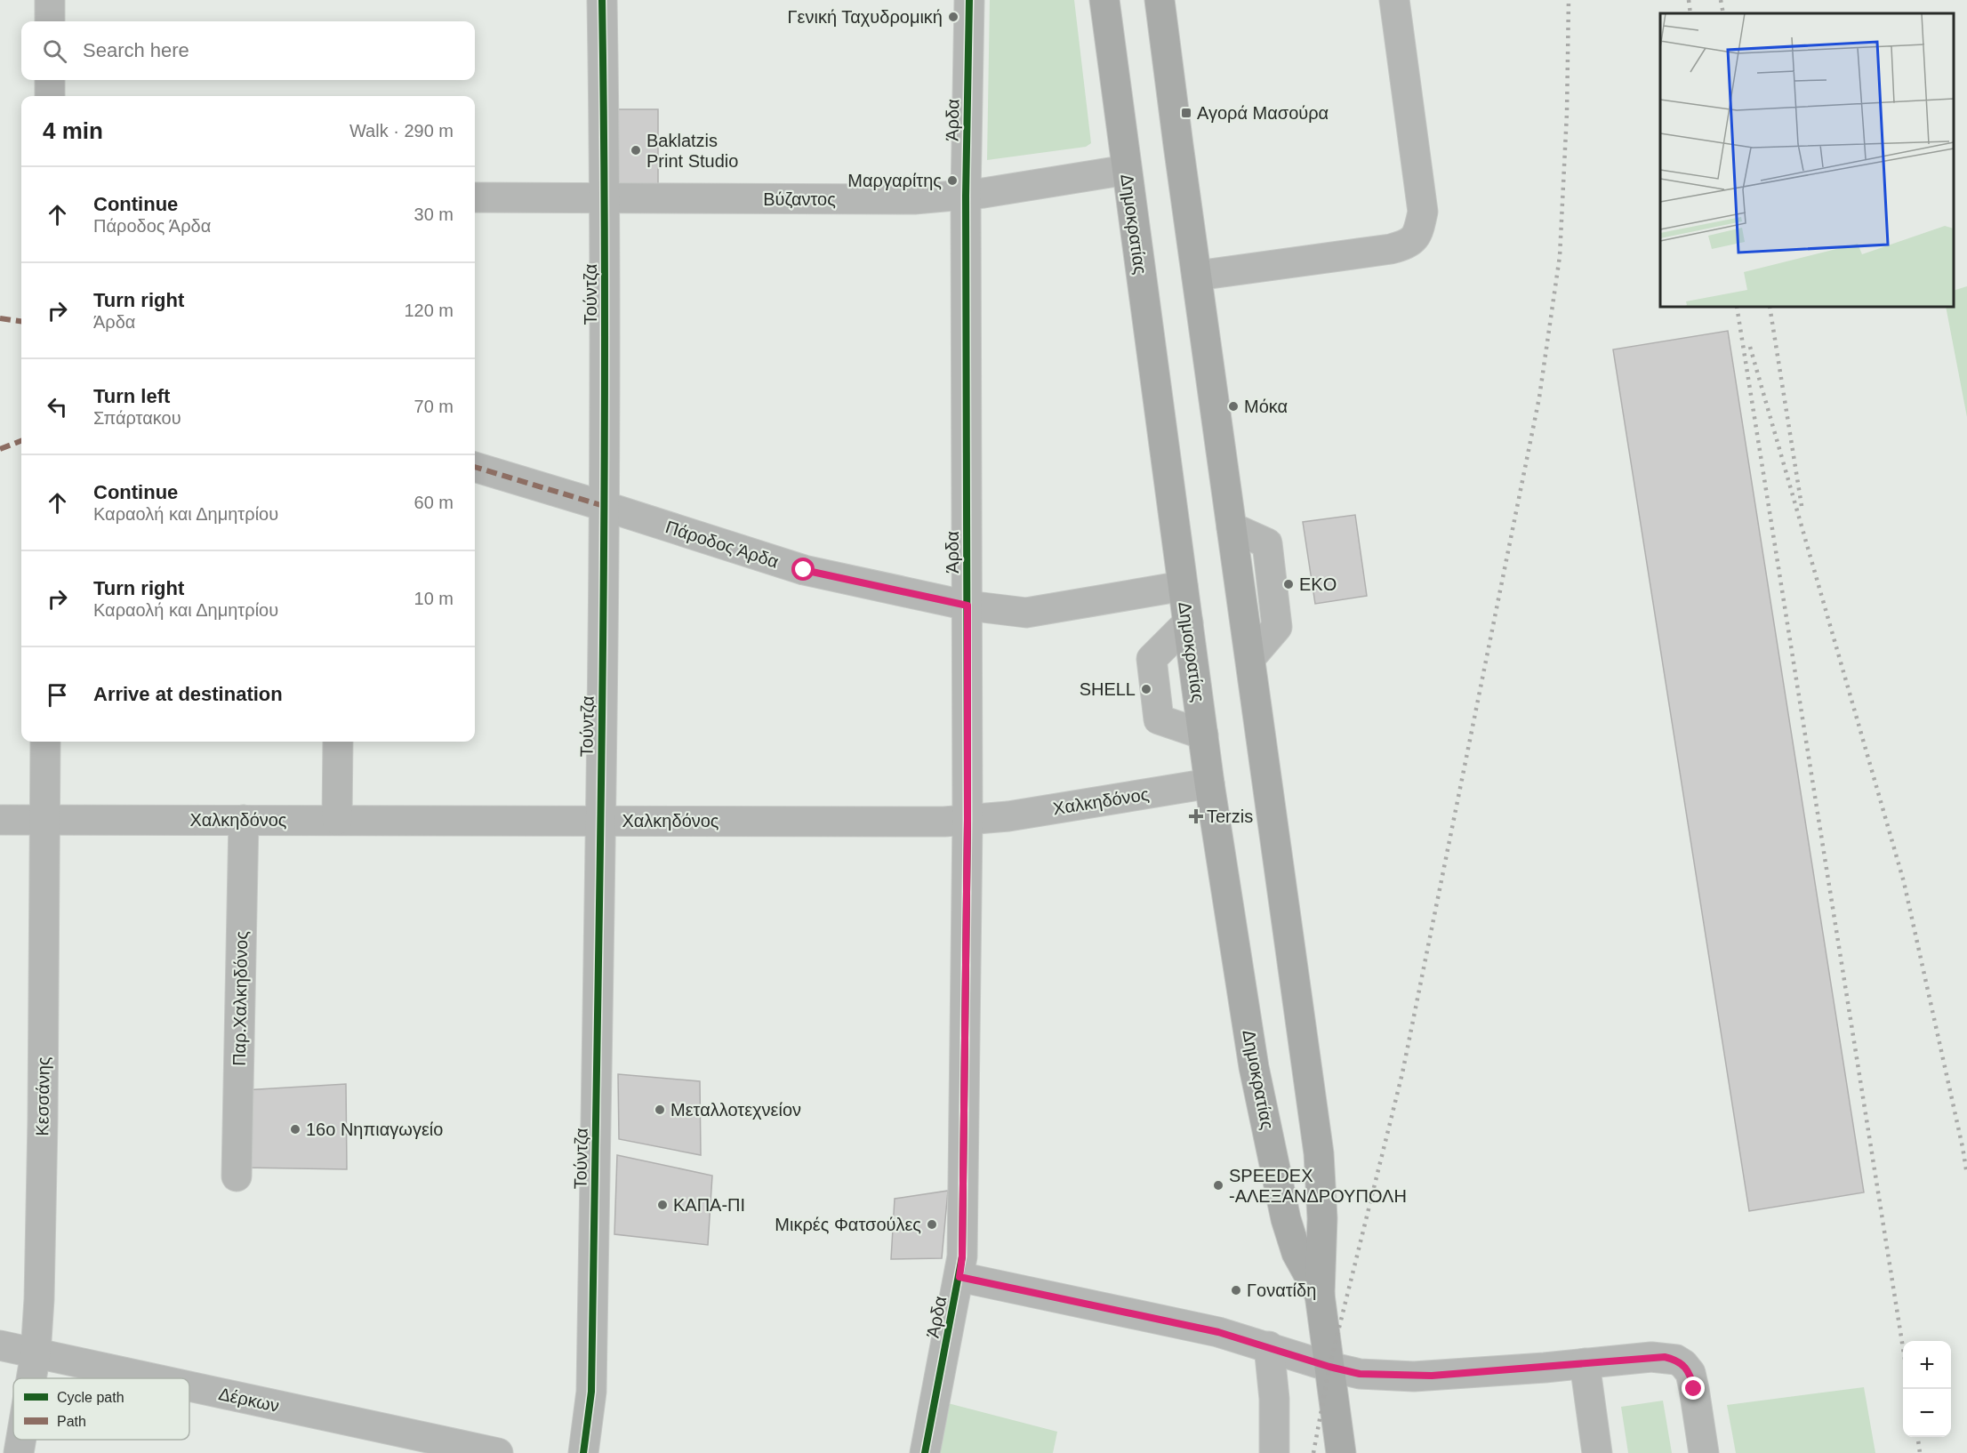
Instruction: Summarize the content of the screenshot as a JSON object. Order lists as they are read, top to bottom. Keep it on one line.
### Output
{"streets":{"highway":["Δημοκρατίας"],"street":["Άρδα","Βύζαντος","Τούντζα","Πάροδος Άρδα","Χαλκηδόνος","Παρ.Χαλκηδόνος","Κεσσάνης","Δέρκων"]},"crossings":[["Άρδα","Βύζαντος"],["Άρδα","Πάροδος Άρδα"],["Άρδα","Χαλκηδόνος"],["Βύζαντος","Δημοκρατίας"],["Βύζαντος","Τούντζα"],["Δημοκρατίας","Πάροδος Άρδα"],["Δημοκρατίας","Χαλκηδόνος"],["Τούντζα","Πάροδος Άρδα"],["Τούντζα","Χαλκηδόνος"],["Χαλκηδόνος","Παρ.Χαλκηδόνος"],["Χαλκηδόνος","Κεσσάνης"],["Κεσσάνης","Δέρκων"]],"places":{"other":["Γενική Ταχυδρομική","Baklatzis Print Studio","Μαργαρίτης","Μόκα","EKO","SHELL","Μεταλλοτεχνείον","16ο Νηπιαγωγείο","SPEEDEX -ΑΛΕΞΑΝΔΡΟΥΠΟΛΗ","ΚΑΠΑ-ΠΙ","Μικρές Φατσούλες","Γονατίδη"],"transit":["Αγορά Μασούρα"],"health":["Terzis"]},"legend":["Cycle path","Path"],"page":{"search":"Search here","heading":["4 min","Walk · 290 m"],"list":[["Continue","Πάροδος Άρδα","30 m"],["Turn right","Άρδα","120 m"],["Turn left","Σπάρτακου","70 m"],["Continue","Καραολή και Δημητρίου","60 m"],["Turn right","Καραολή και Δημητρίου","10 m"],"Arrive at destination"],"map_buttons":["+","−"]}}
